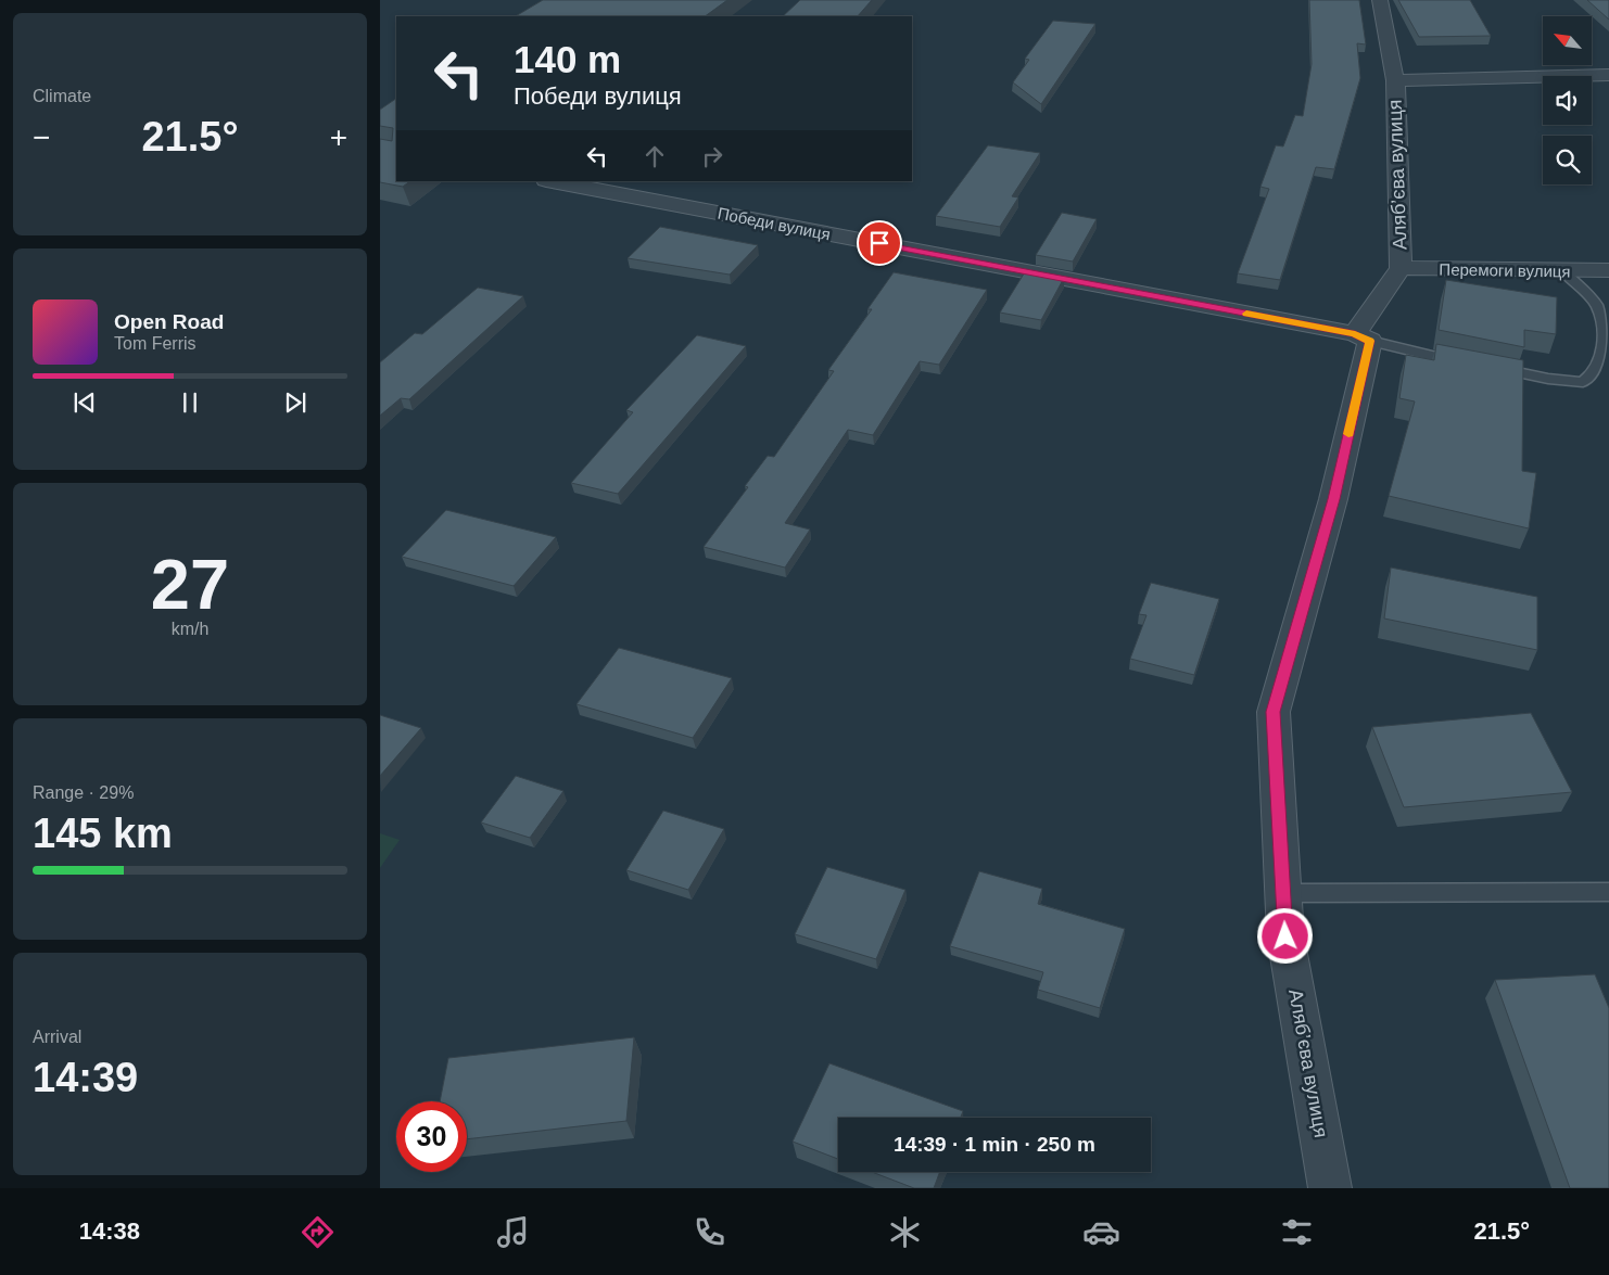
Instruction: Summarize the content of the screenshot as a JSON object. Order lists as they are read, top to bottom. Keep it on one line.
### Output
{"streets":{"street":["Аляб’єва вулиця","Победи вулиця","Перемоги вулиця"]},"crossings":[["Аляб’єва вулиця","Победи вулиця"],["Аляб’єва вулиця","Перемоги вулиця"]],"north":"top left","page":{"tile":["Climate",["27","km/h"],["Range · 29%","145 km"],["Arrival","14:39"]],"turn":["140 m","Победи вулиця"],"heat":["−","21.5°","+"],"song":["Open Road","Tom Ferris"],"limit":"30","trip":"14:39 · 1 min · 250 m","tabs":["14:38","21.5°"]}}
